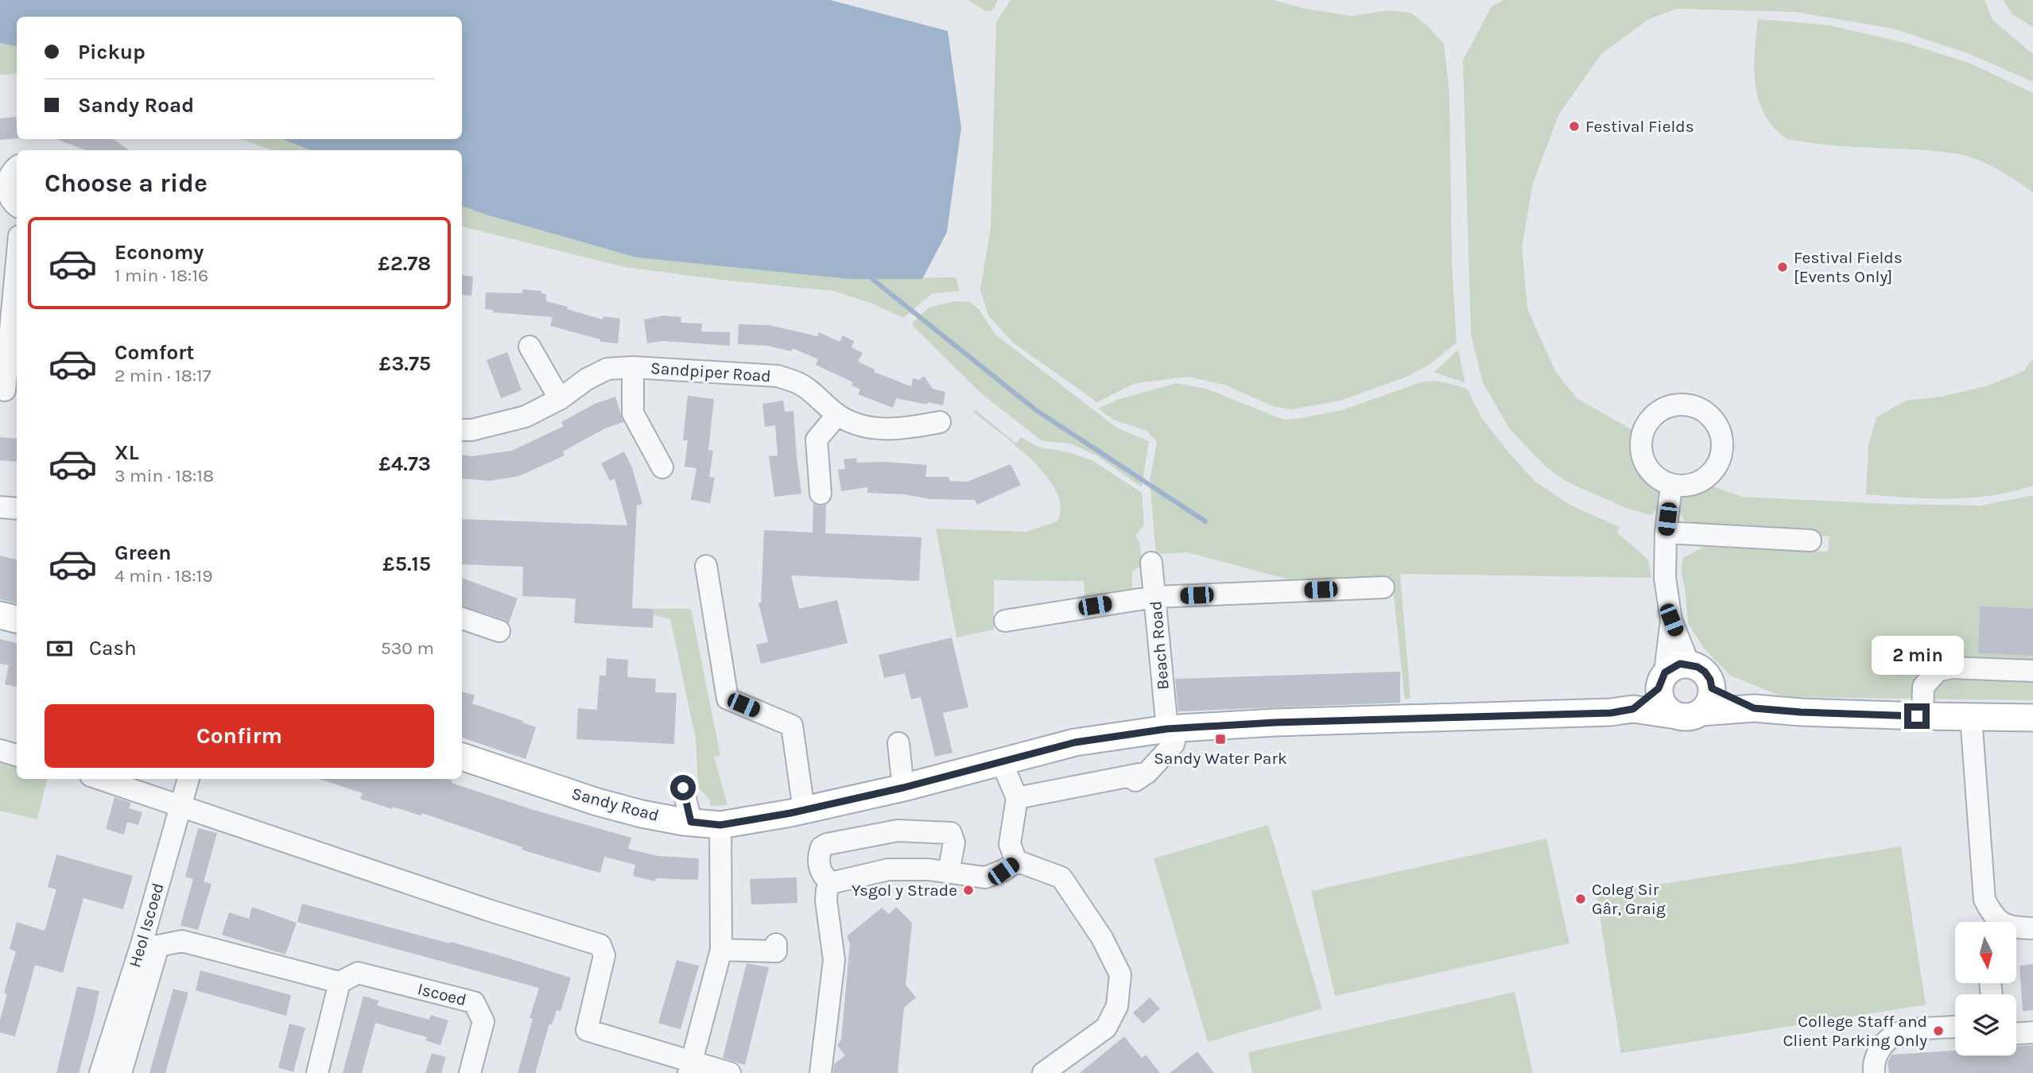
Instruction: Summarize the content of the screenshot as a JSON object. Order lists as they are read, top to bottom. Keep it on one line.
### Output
{"streets":{"main road":["Sandy Road"],"street":["Sandpiper Road","Beach Road","Heol Iscoed","Iscoed"]},"crossings":[["Beach Road","Sandy Road"]],"places":{"other":["Festival Fields","Festival Fields [Events Only]","Ysgol y Strade","Coleg Sir Gâr, Graig","College Staff and Client Parking Only"],"transit":["Sandy Water Park"]},"north":"bottom","page":{"banner":["Pickup","Sandy Road"],"heading":"Choose a ride","list":[{"name":"Economy","note":"1 min · 18:16","value":"£2.78"},{"name":"Comfort","note":"2 min · 18:17","value":"£3.75"},{"name":"XL","note":"3 min · 18:18","value":"£4.73"},{"name":"Green","note":"4 min · 18:19","value":"£5.15"}],"pay":["Cash","530 m"],"bubble":"2 min","buttons":"Confirm"}}
